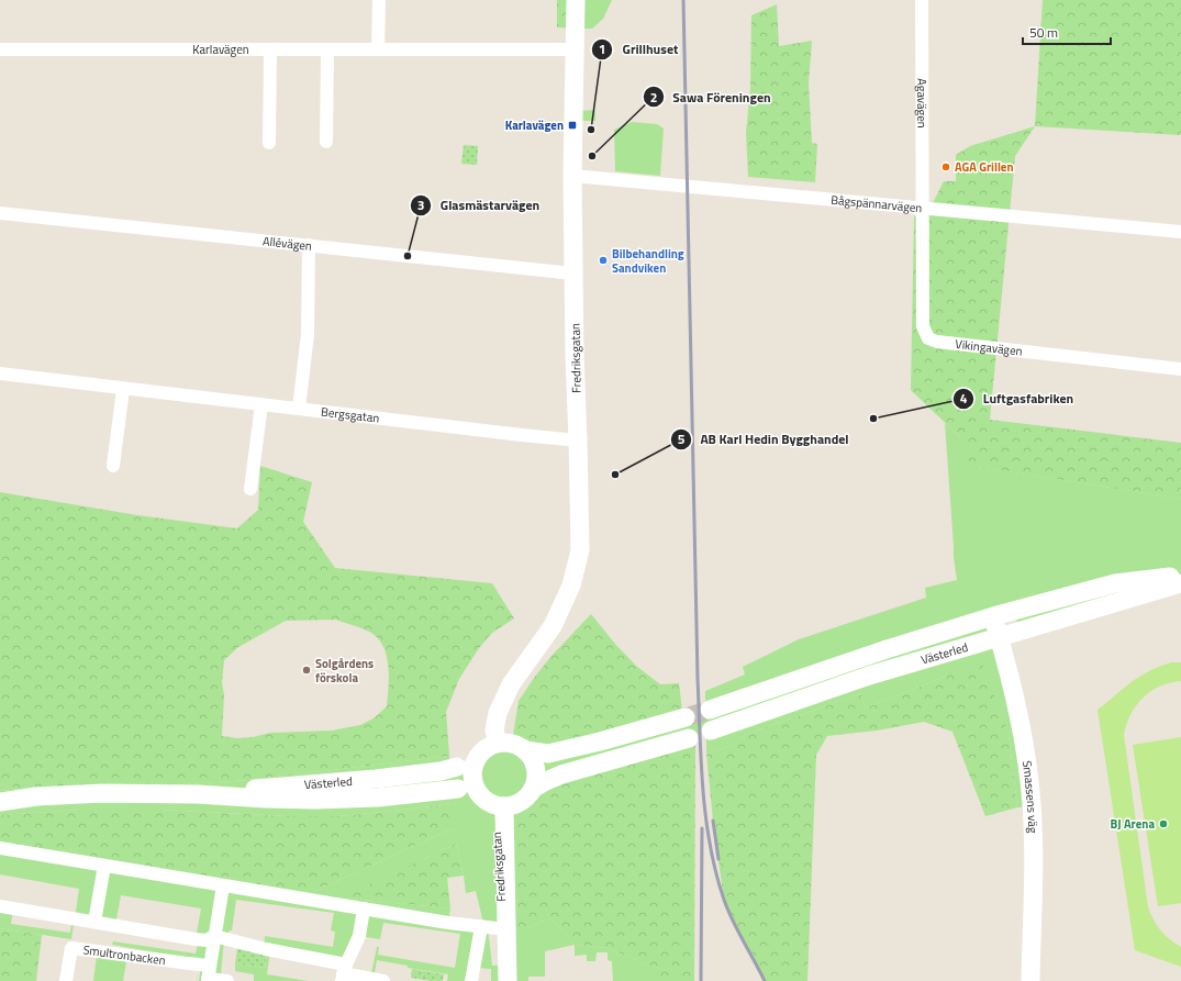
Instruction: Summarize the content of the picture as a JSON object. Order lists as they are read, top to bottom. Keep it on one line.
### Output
{"streets":{"street":["Karlavägen","Agavägen","Bågspännarvägen","Allévägen","Vikingavägen","Fredriksgatan","Bergsgatan","Västerled","Smassens väg","Smultronbacken"]},"crossings":[["Karlavägen","Fredriksgatan"],["Agavägen","Bågspännarvägen"],["Agavägen","Vikingavägen"],["Bågspännarvägen","Vikingavägen"],["Bågspännarvägen","Fredriksgatan"],["Allévägen","Fredriksgatan"],["Fredriksgatan","Bergsgatan"],["Fredriksgatan","Västerled"],["Västerled","Smassens väg"]],"places":{"transit":["Karlavägen"],"other":["Grillhuset","Sawa Föreningen","AGA Grillen","Glasmästarvägen","Bilbehandling Sandviken","Luftgasfabriken","AB Karl Hedin Bygghandel","Solgårdens förskola","BJ Arena"]},"scale_bar":"50 m"}
